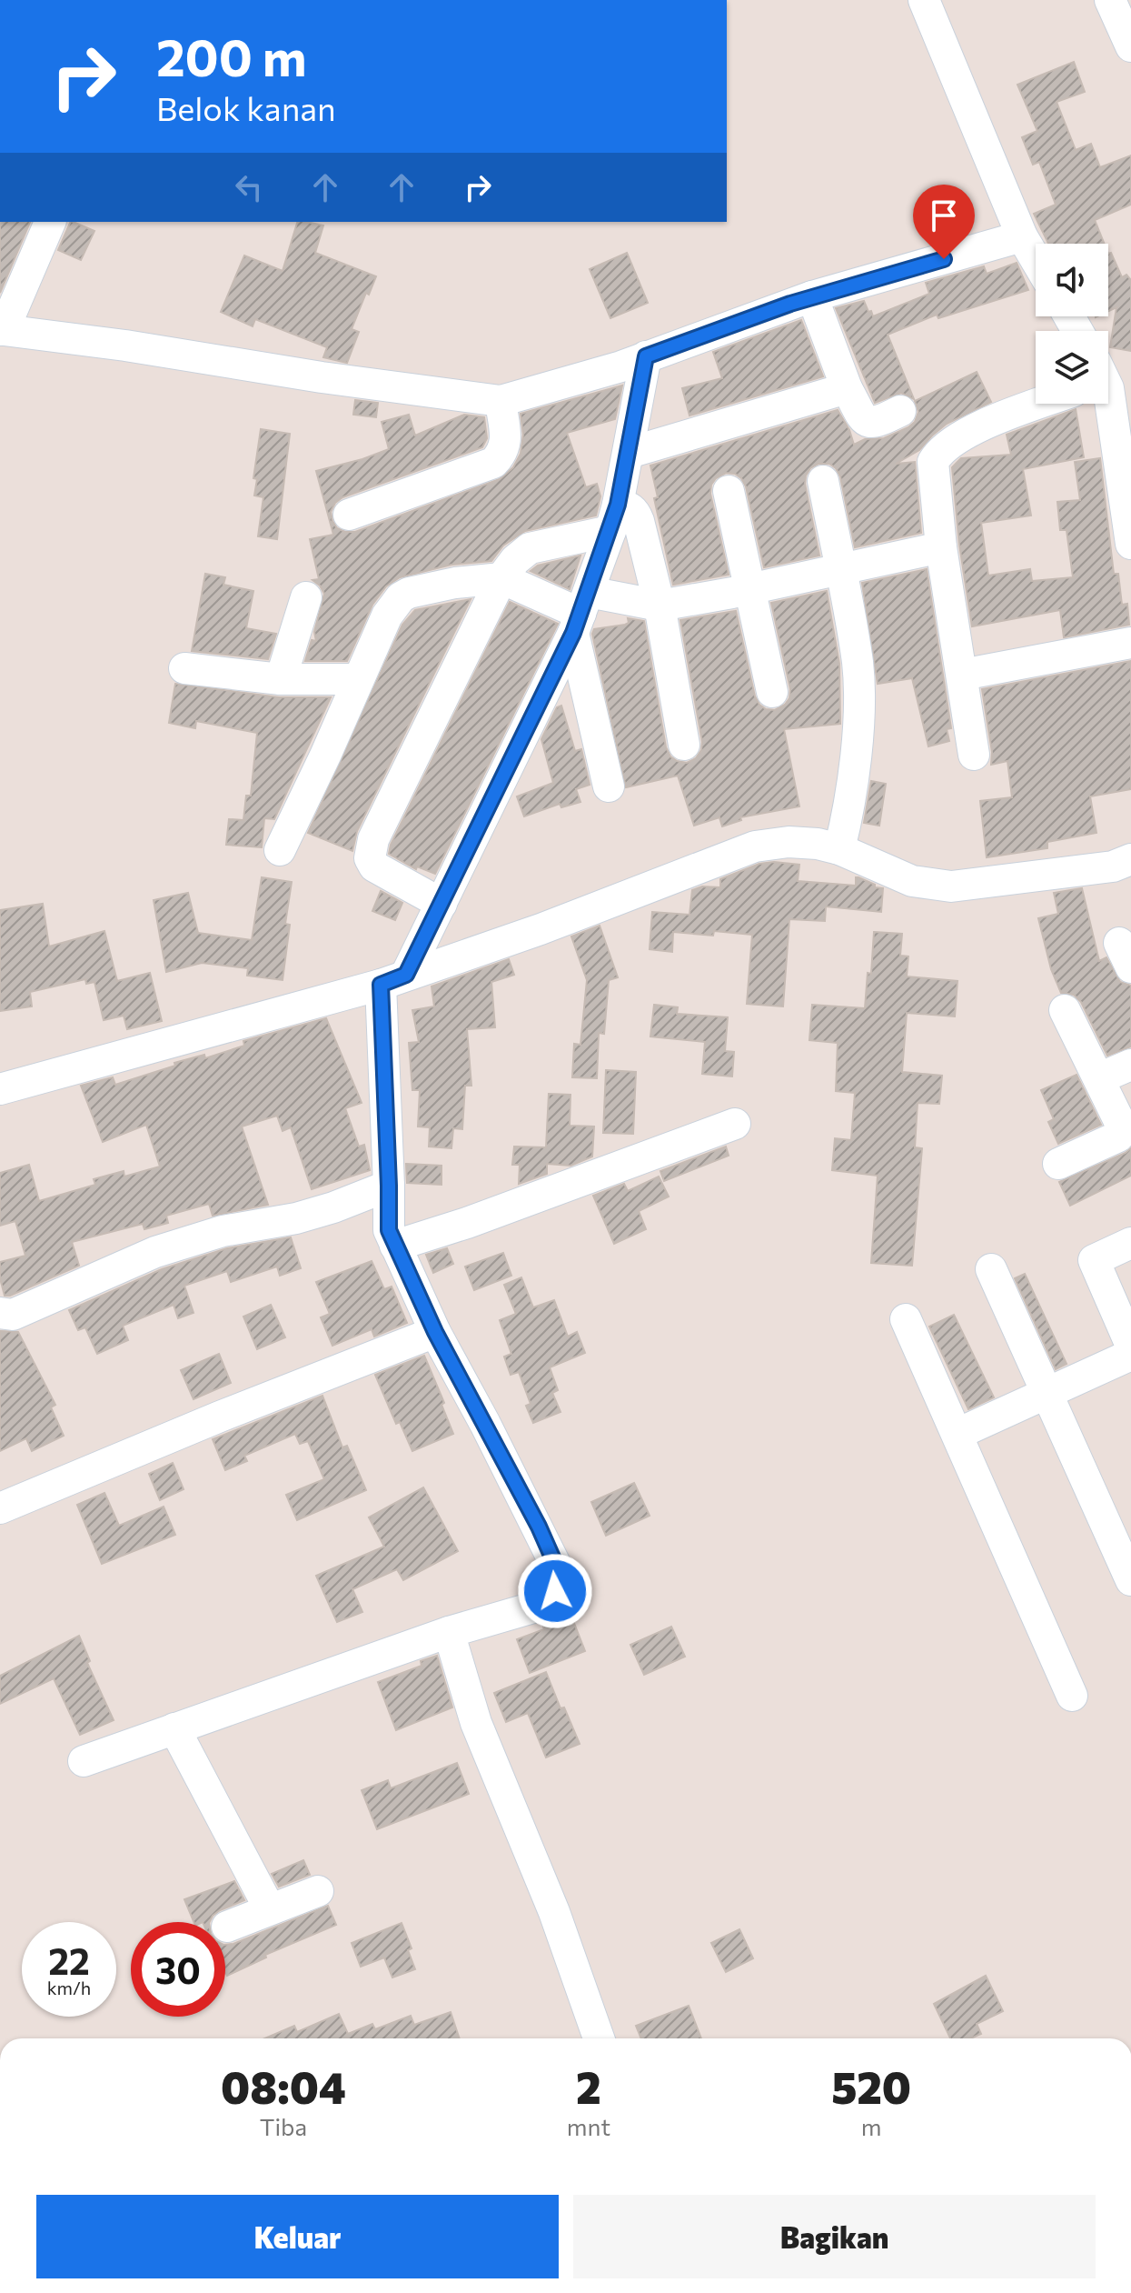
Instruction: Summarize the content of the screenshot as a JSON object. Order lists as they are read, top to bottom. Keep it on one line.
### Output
{"page":{"turn":["200 m","Belok kanan"],"speed":"22 km/h","limit":"30","eta":["08:04","Tiba","2","mnt","520","m"],"buttons":["Keluar","Bagikan"]}}
